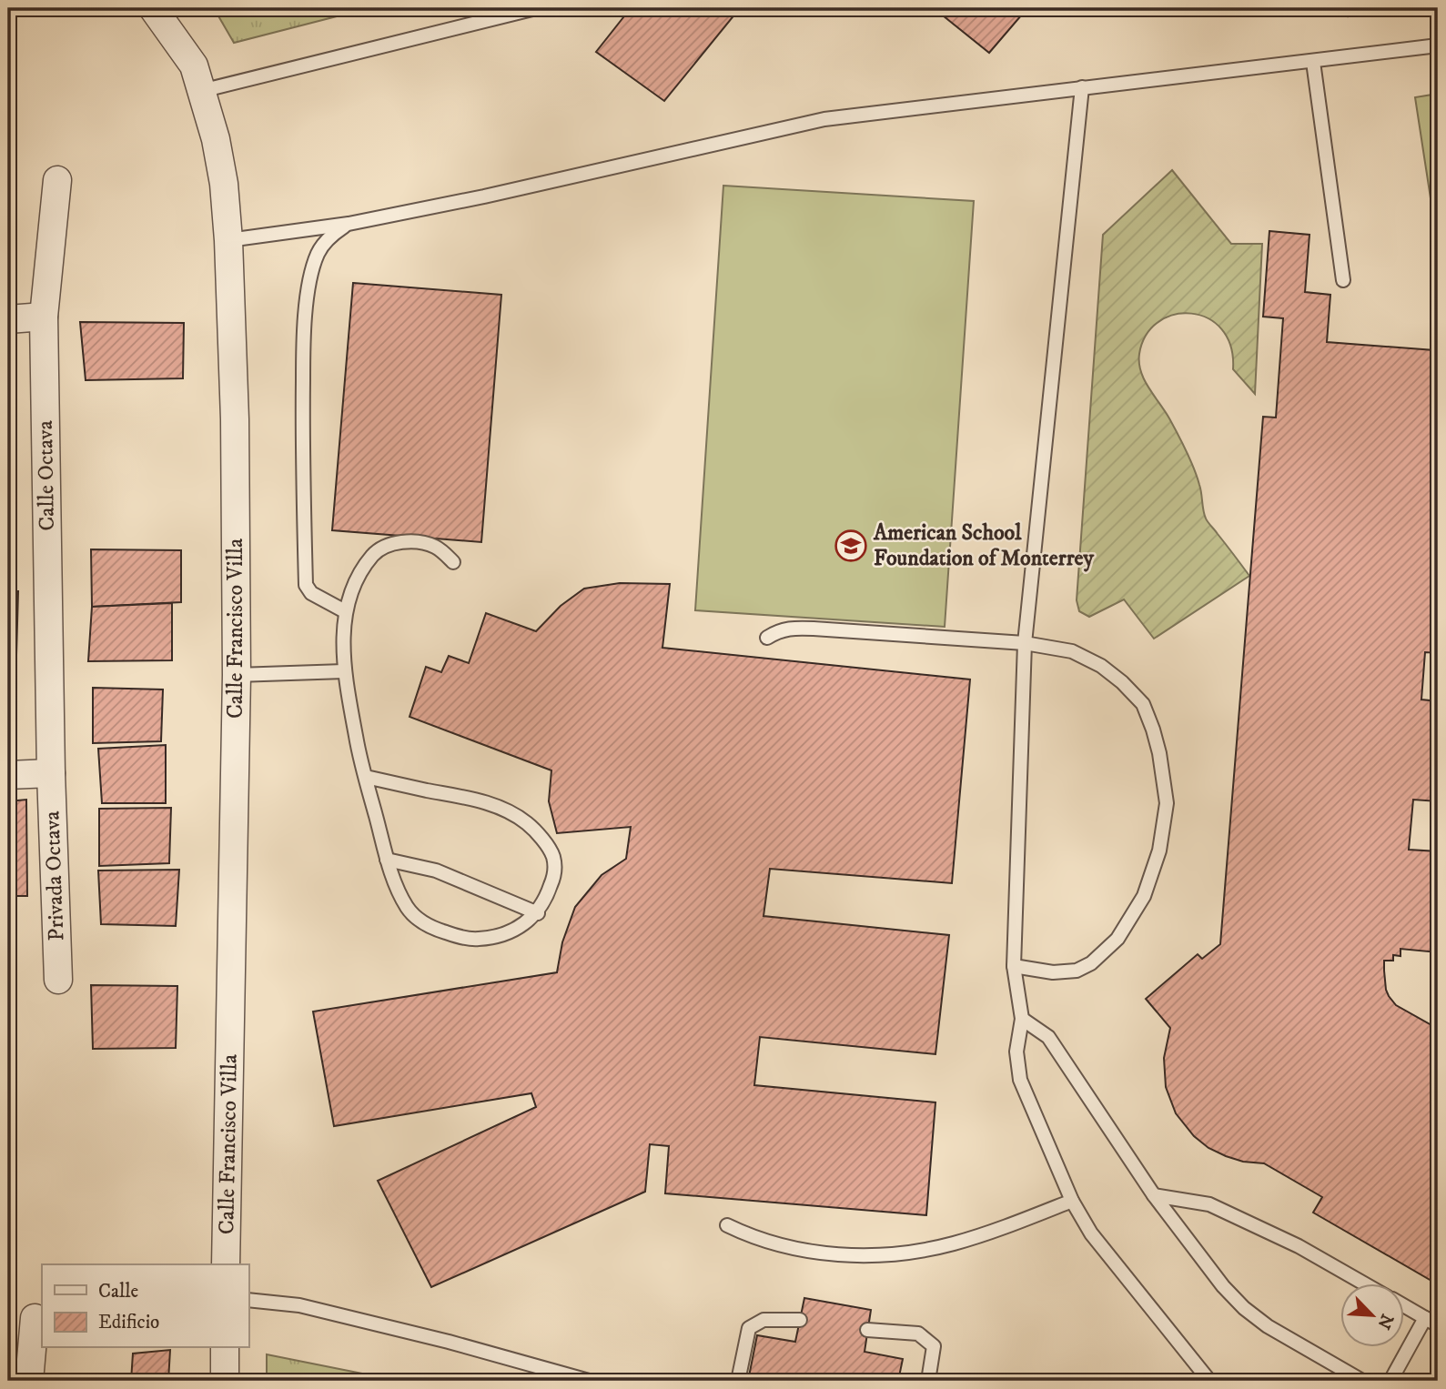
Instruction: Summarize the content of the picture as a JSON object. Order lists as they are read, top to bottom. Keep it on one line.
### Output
{"streets":{"street":["Calle Octava","Calle Francisco Villa","Privada Octava"]},"crossings":[["Calle Octava","Privada Octava"]],"places":{"school or university":["American School Foundation of Monterrey"]},"legend":["Calle","Edificio"],"north":"bottom right"}
